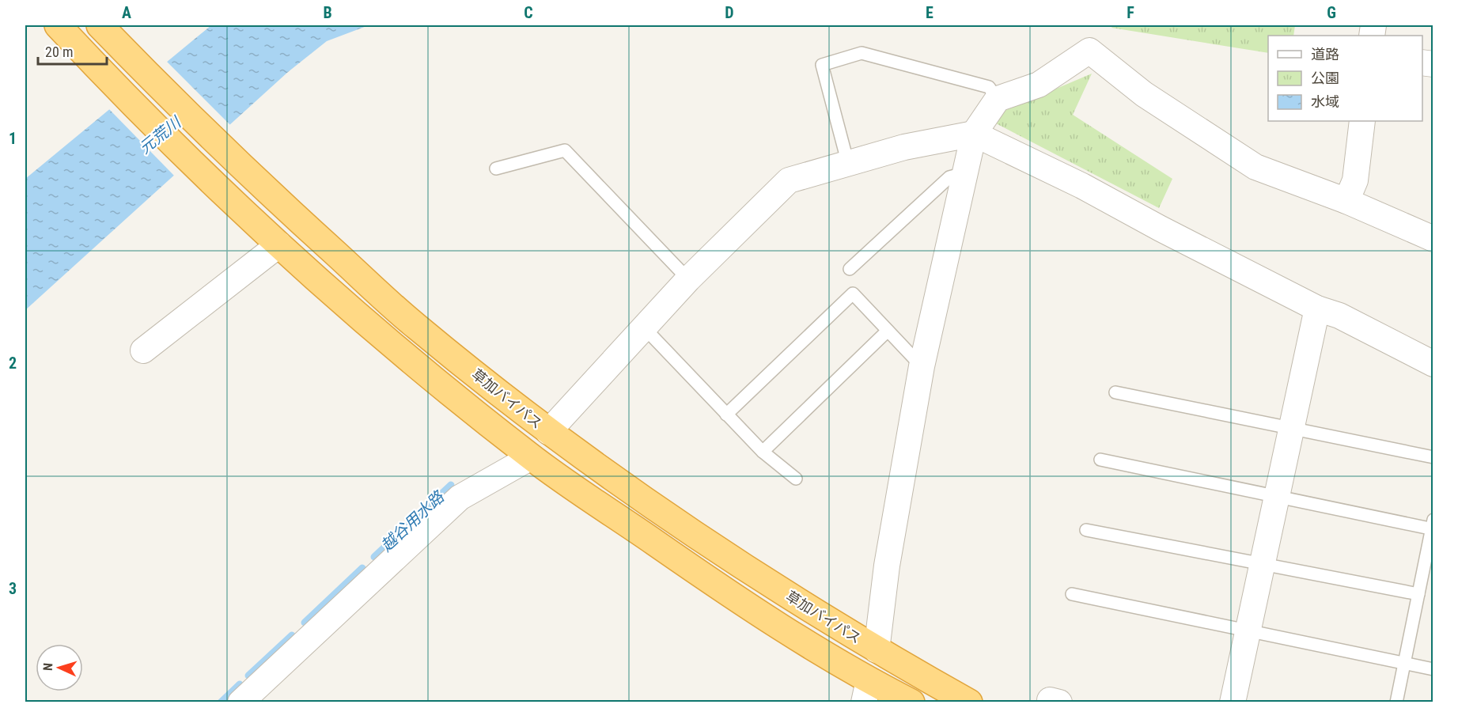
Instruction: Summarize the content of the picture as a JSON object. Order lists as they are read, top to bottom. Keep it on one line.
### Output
{"streets":{"highway":["草加バイパス"]},"water":["元荒川","越谷用水路"],"legend":["道路","公園","水域"],"scale_bar":"20 m","north":"left","grid":{"columns":["A","B","C","D","E","F","G"],"rows":["1","2","3"]}}
